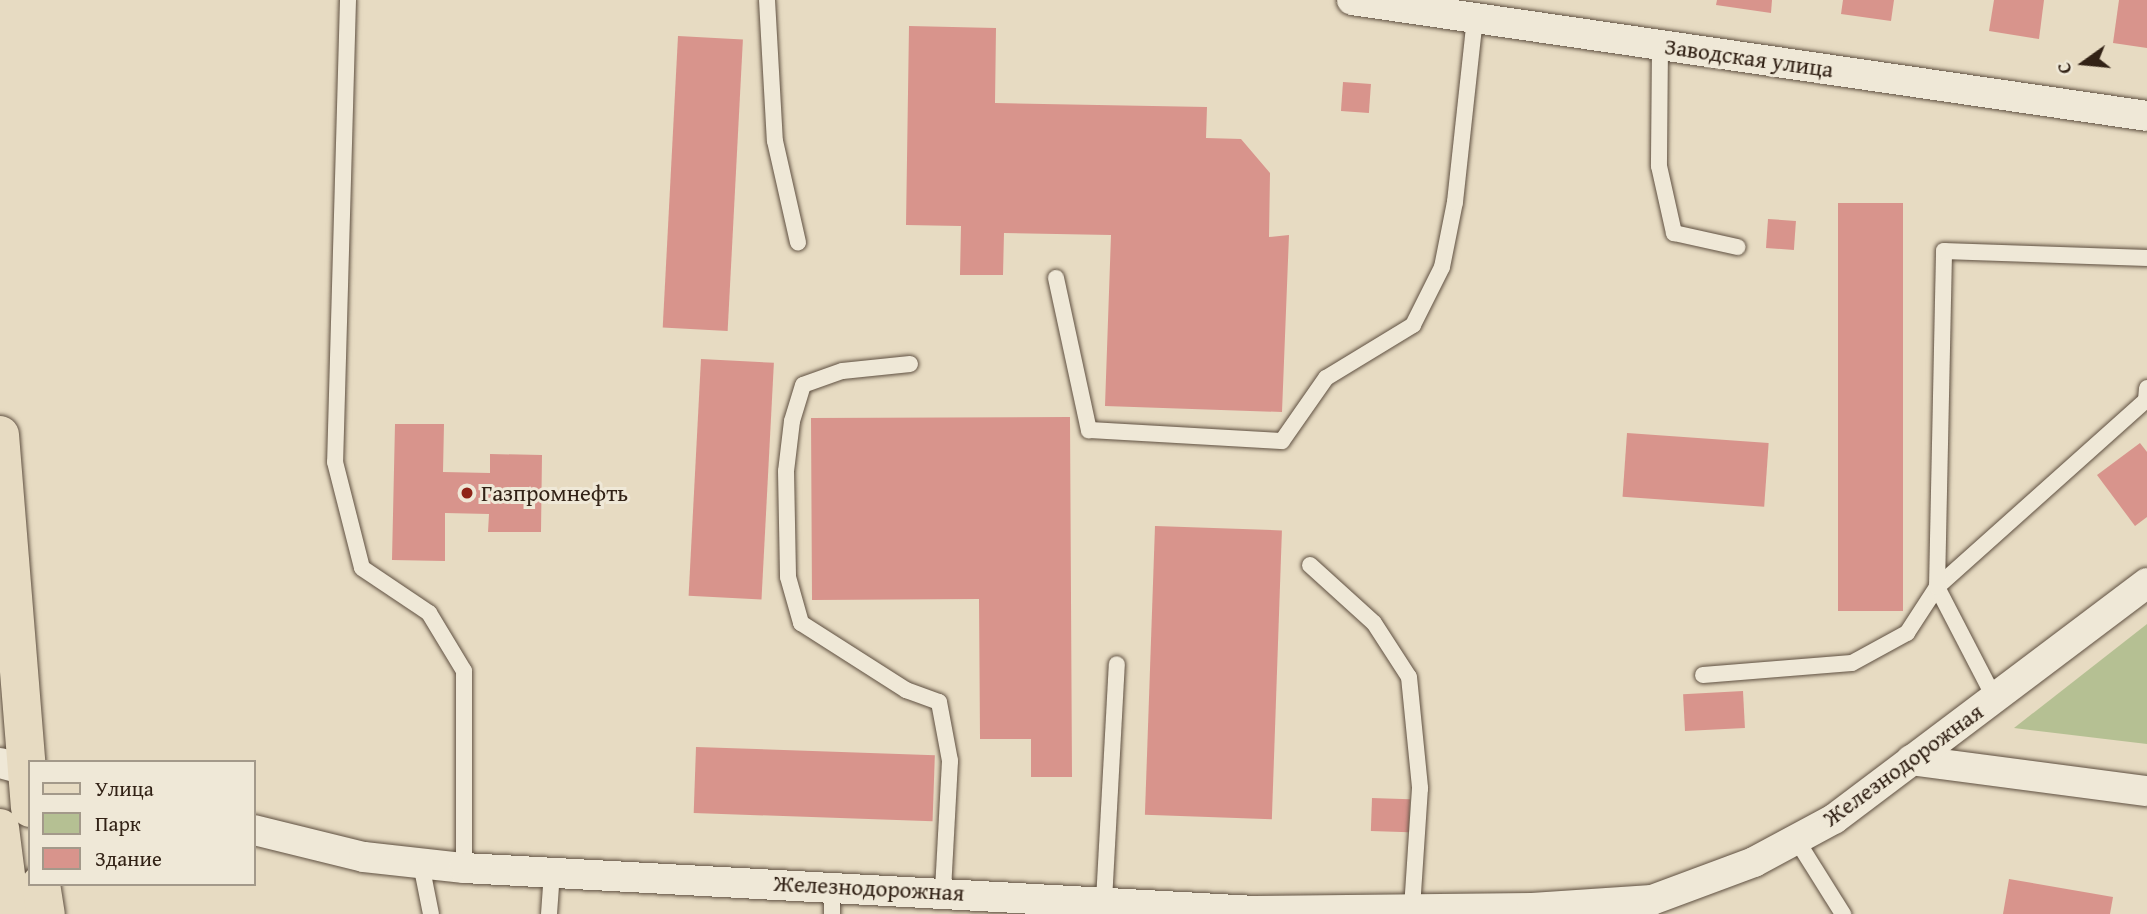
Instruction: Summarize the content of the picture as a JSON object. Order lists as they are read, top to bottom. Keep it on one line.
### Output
{"streets":{"street":["Заводская улица","Железнодорожная"]},"places":["Газпромнефть"],"legend":["Улица","Парк","Здание"],"north":"left"}
